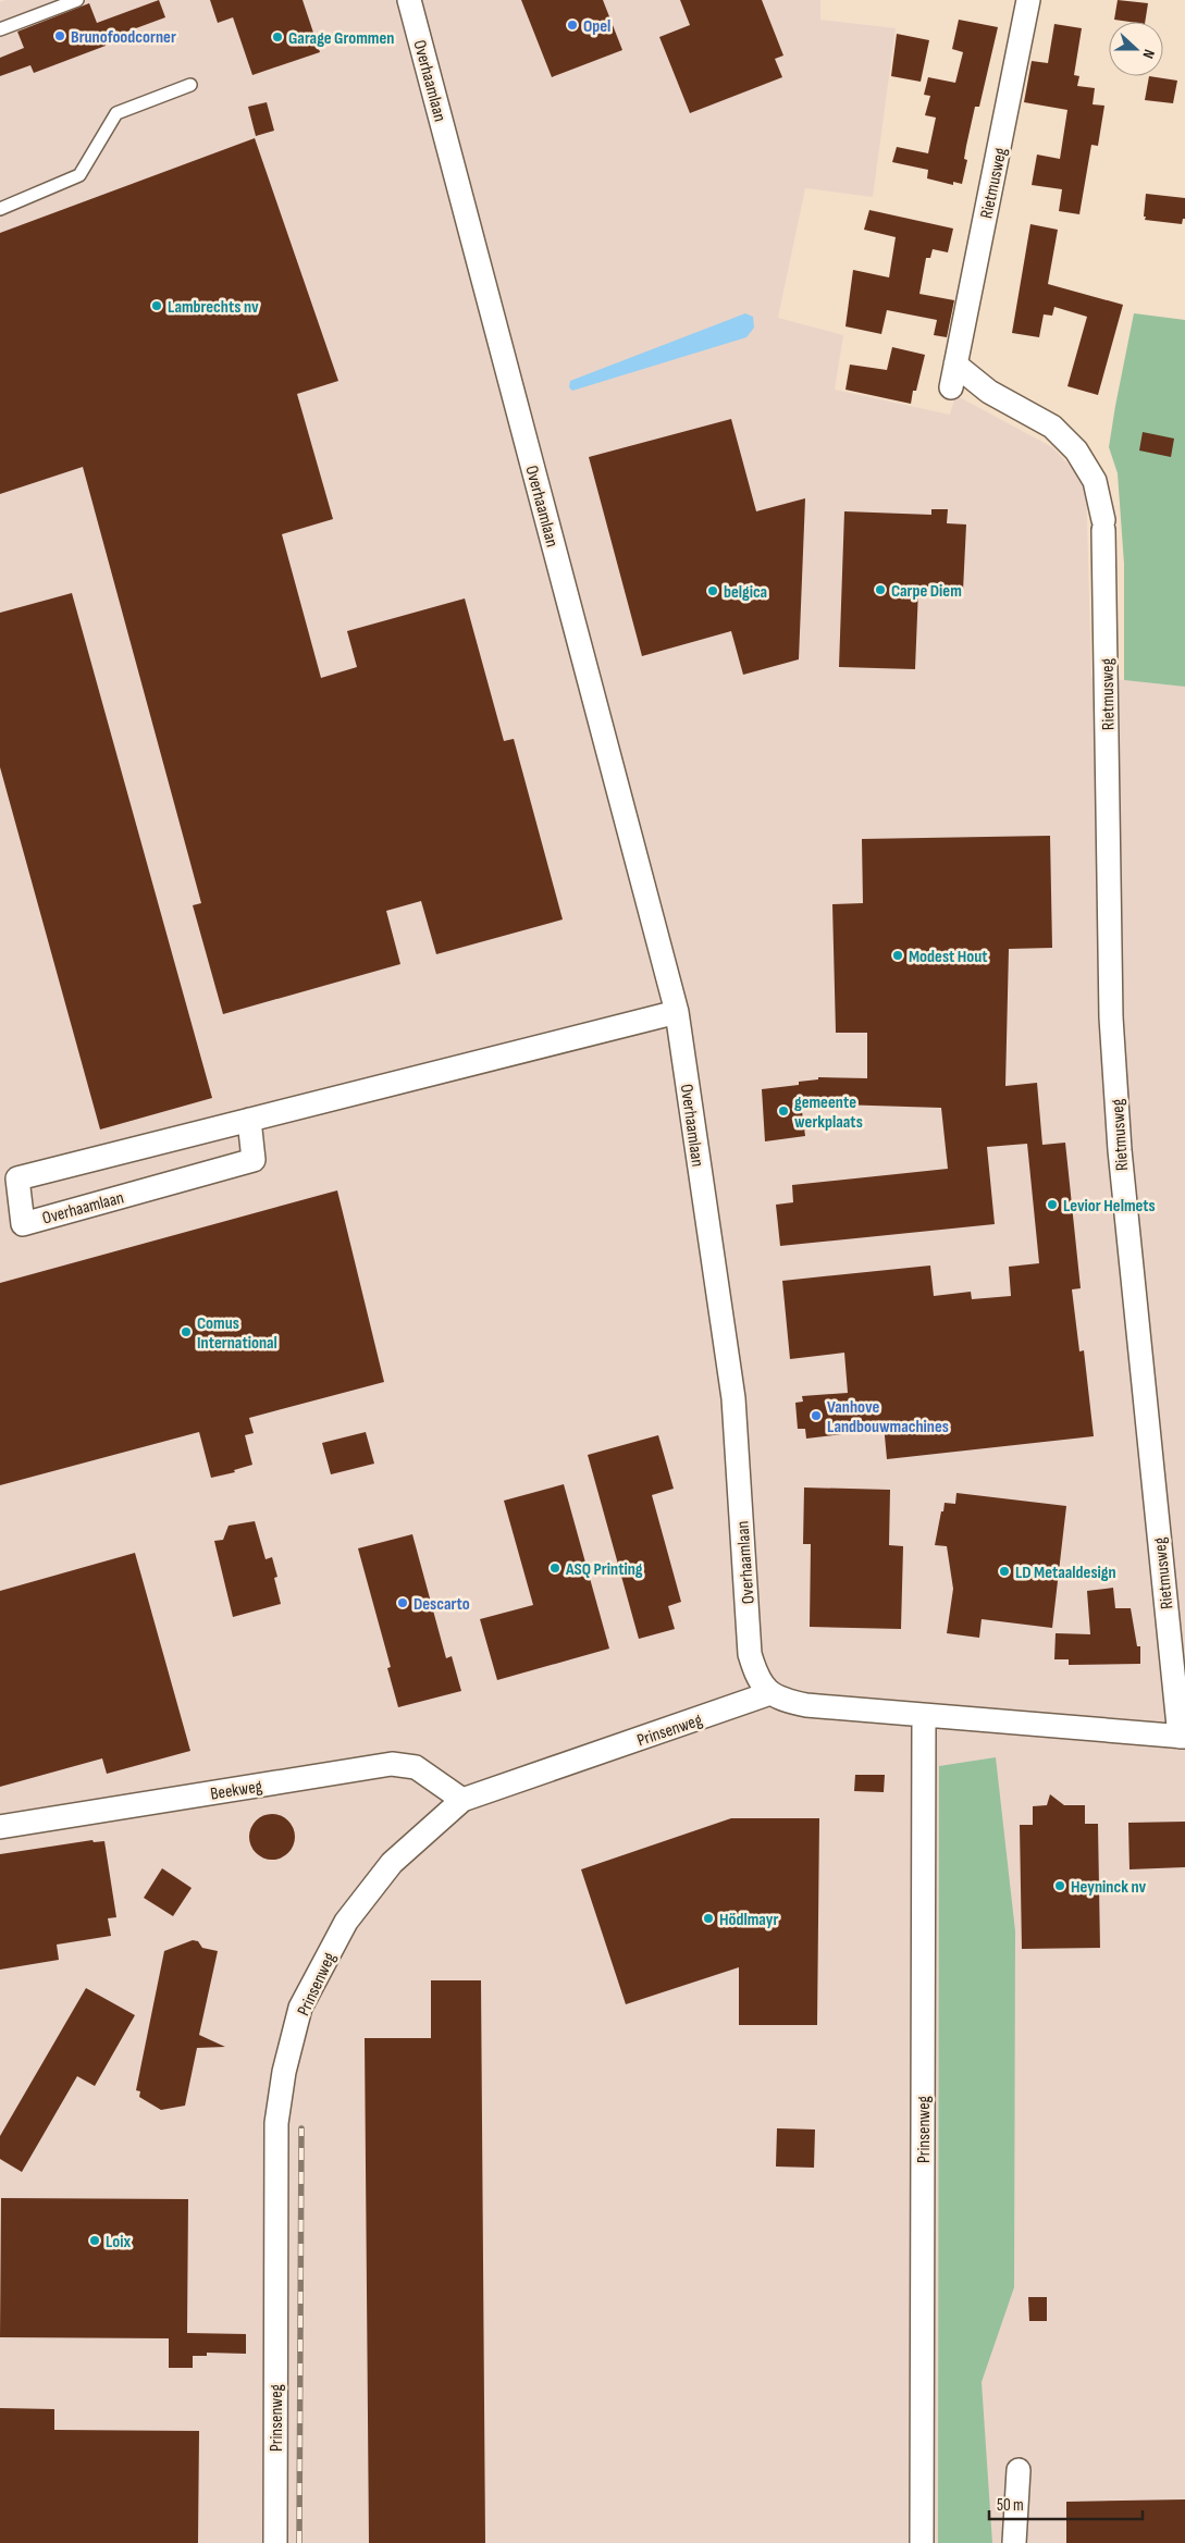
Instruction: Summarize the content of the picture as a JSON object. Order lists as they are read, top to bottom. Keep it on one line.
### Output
{"streets":{"street":["Overhaamlaan","Rietmusweg","Prinsenweg","Beekweg"]},"crossings":[["Overhaamlaan","Prinsenweg"],["Prinsenweg","Beekweg"]],"places":["Opel","Brunofoodcorner","Garage Grommen","Lambrechts nv","Carpe Diem","belgica","Modest Hout","gemeente werkplaats","Levior Helmets","Comus International","Vanhove Landbouwmachines","ASQ Printing","LD Metaaldesign","Descarto","Heyninck nv","Hödlmayr","Loix"],"scale_bar":"50 m","north":"right"}
